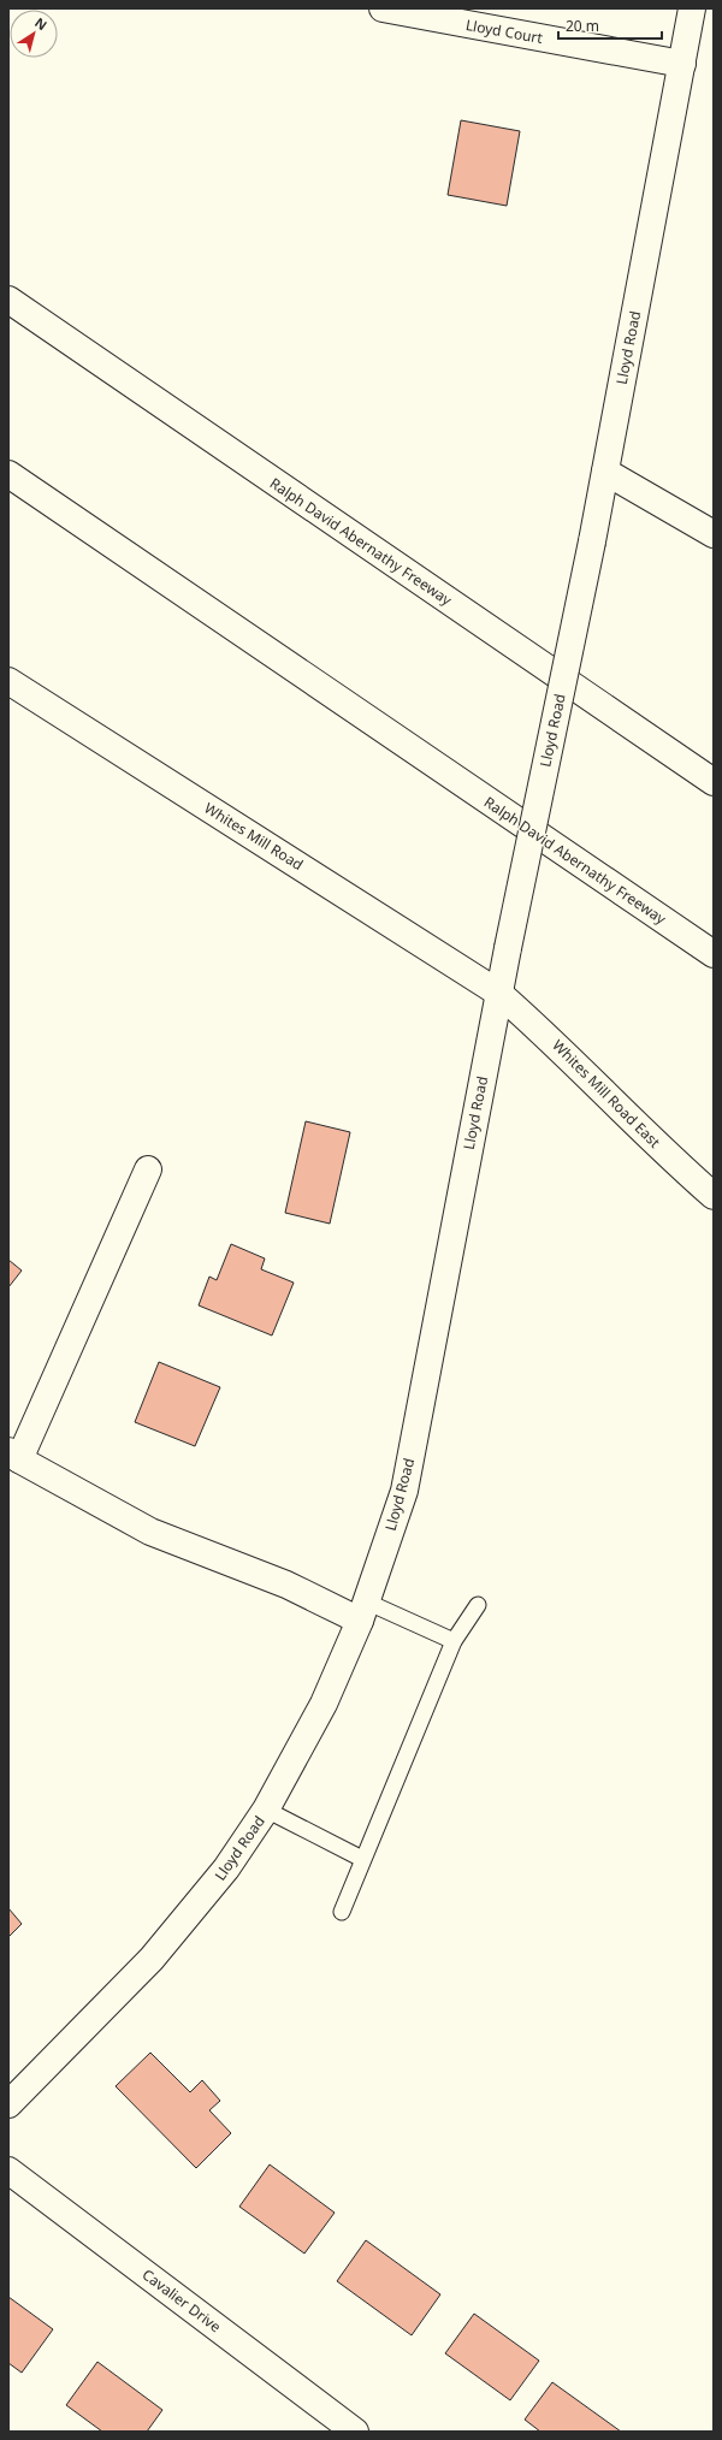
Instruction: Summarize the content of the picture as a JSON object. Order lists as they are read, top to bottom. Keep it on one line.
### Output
{"streets":{"main road":["Lloyd Court","Lloyd Road","Ralph David Abernathy Freeway","Whites Mill Road","Whites Mill Road East","Cavalier Drive"]},"crossings":[["Lloyd Court","Lloyd Road"],["Lloyd Road","Whites Mill Road"],["Lloyd Road","Whites Mill Road East"],["Whites Mill Road","Whites Mill Road East"]],"scale_bar":"20 m","north":"top right"}
